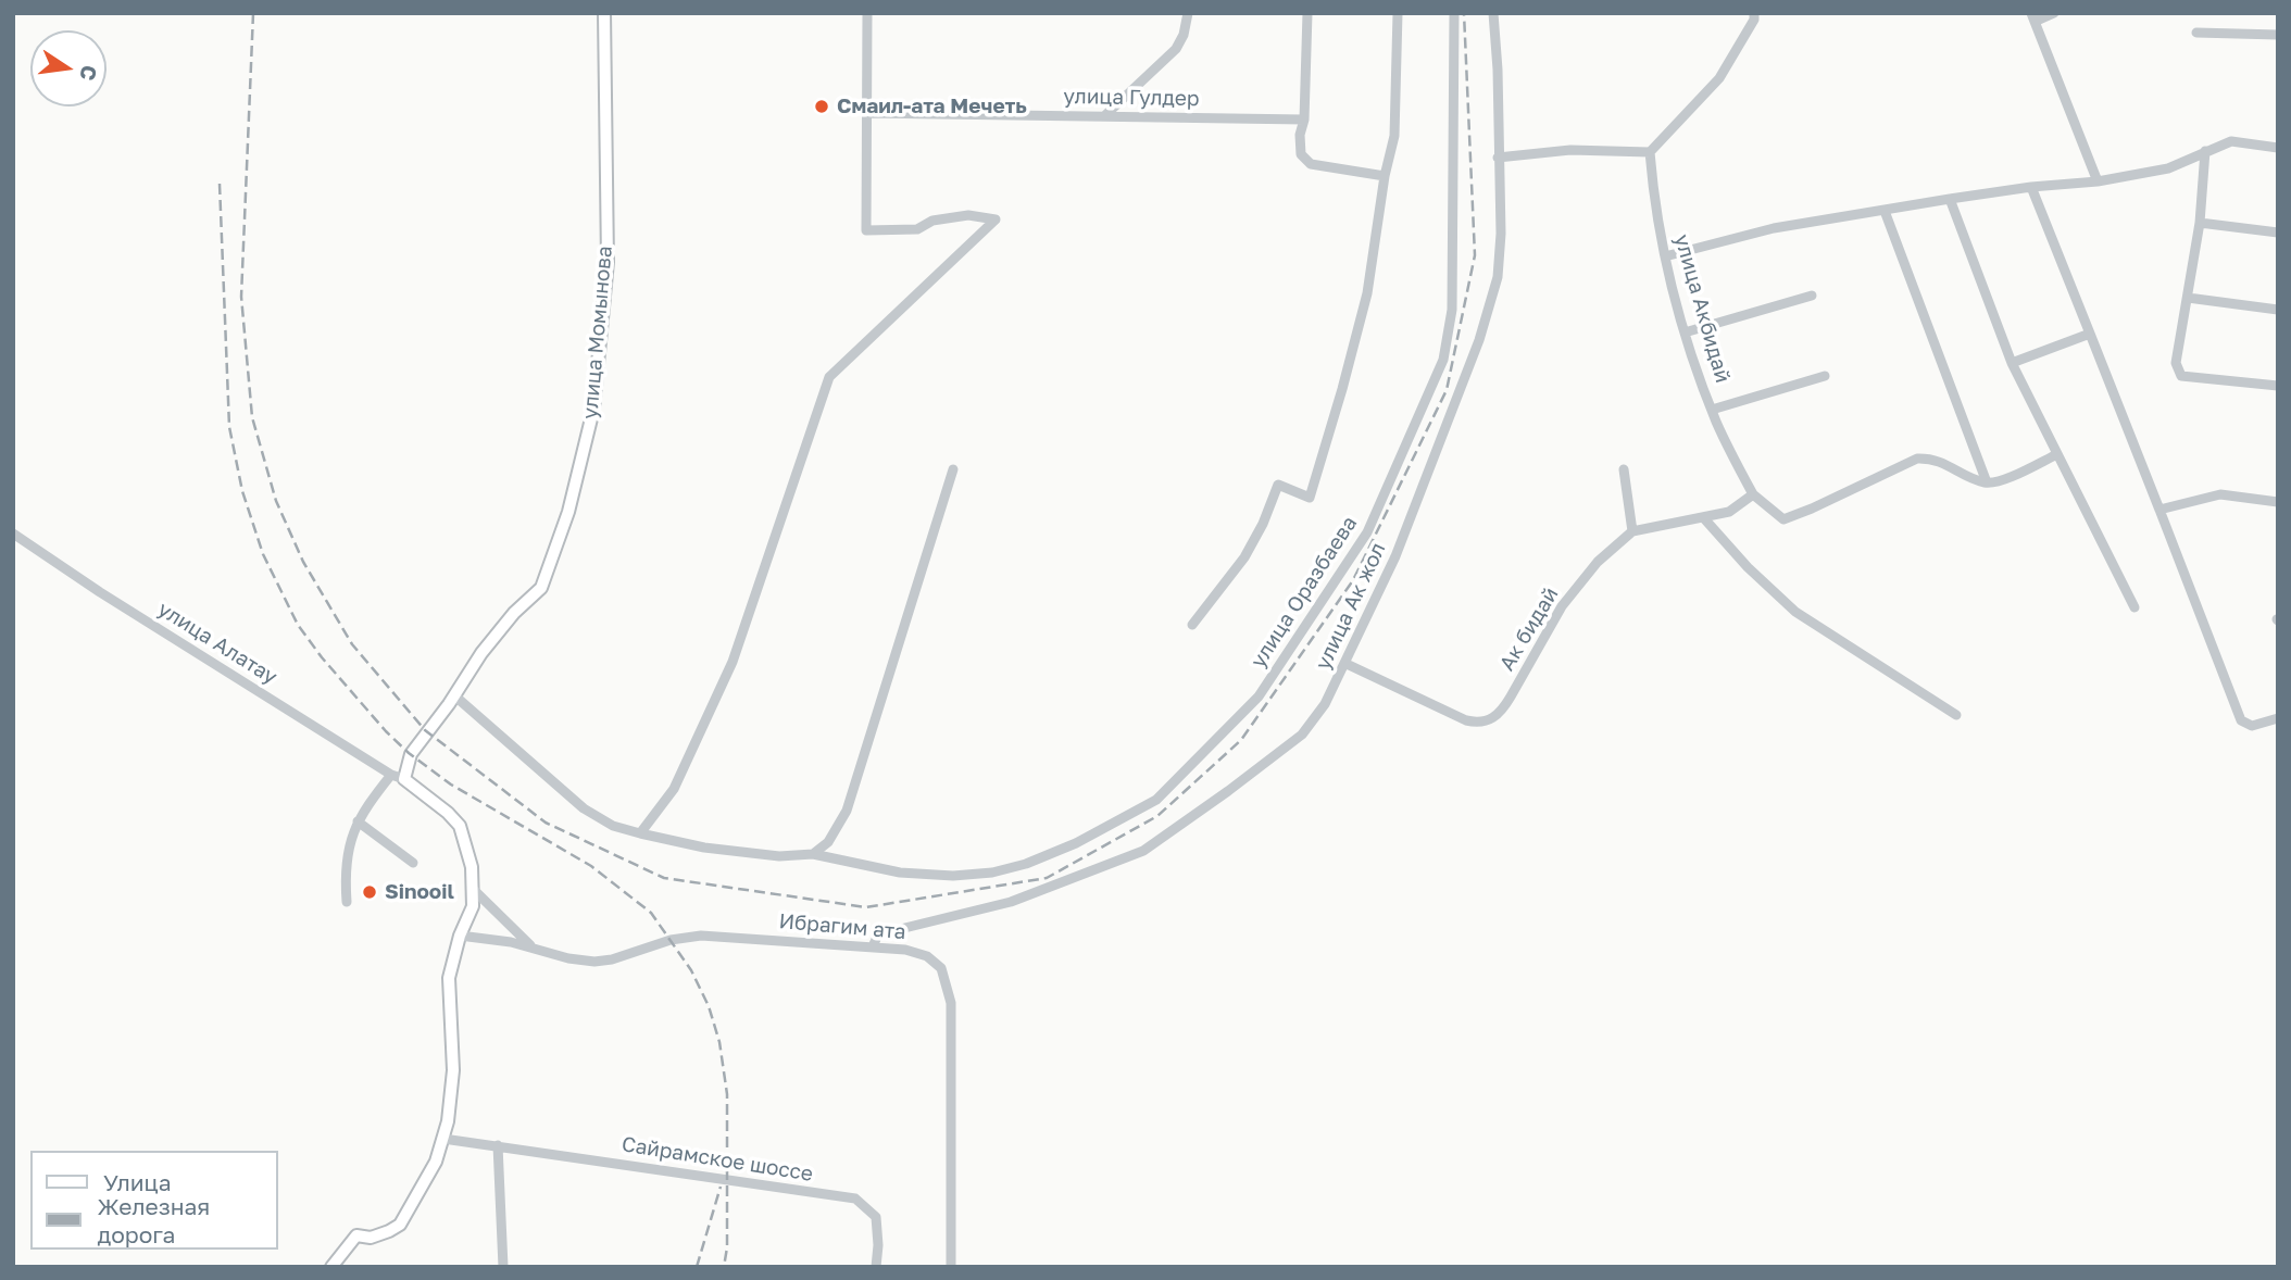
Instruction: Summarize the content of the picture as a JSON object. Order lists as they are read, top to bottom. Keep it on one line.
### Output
{"streets":{"main road":["улица Момынова"],"street":["улица Гулдер","улица Акбидай","улица Оразбаева","улица Ак жол","Ак бидай","улица Алатау","Ибрагим ата","Сайрамское шоссе"]},"crossings":[["улица Акбидай","Ак бидай"],["улица Момынова","улица Оразбаева"],["улица Момынова","улица Алатау"],["улица Ак жол","Ак бидай"],["улица Ак жол","Ибрагим ата"]],"places":["Смаил-ата Мечеть","Sinooil"],"legend":["Улица","Железная дорога"],"north":"right"}
